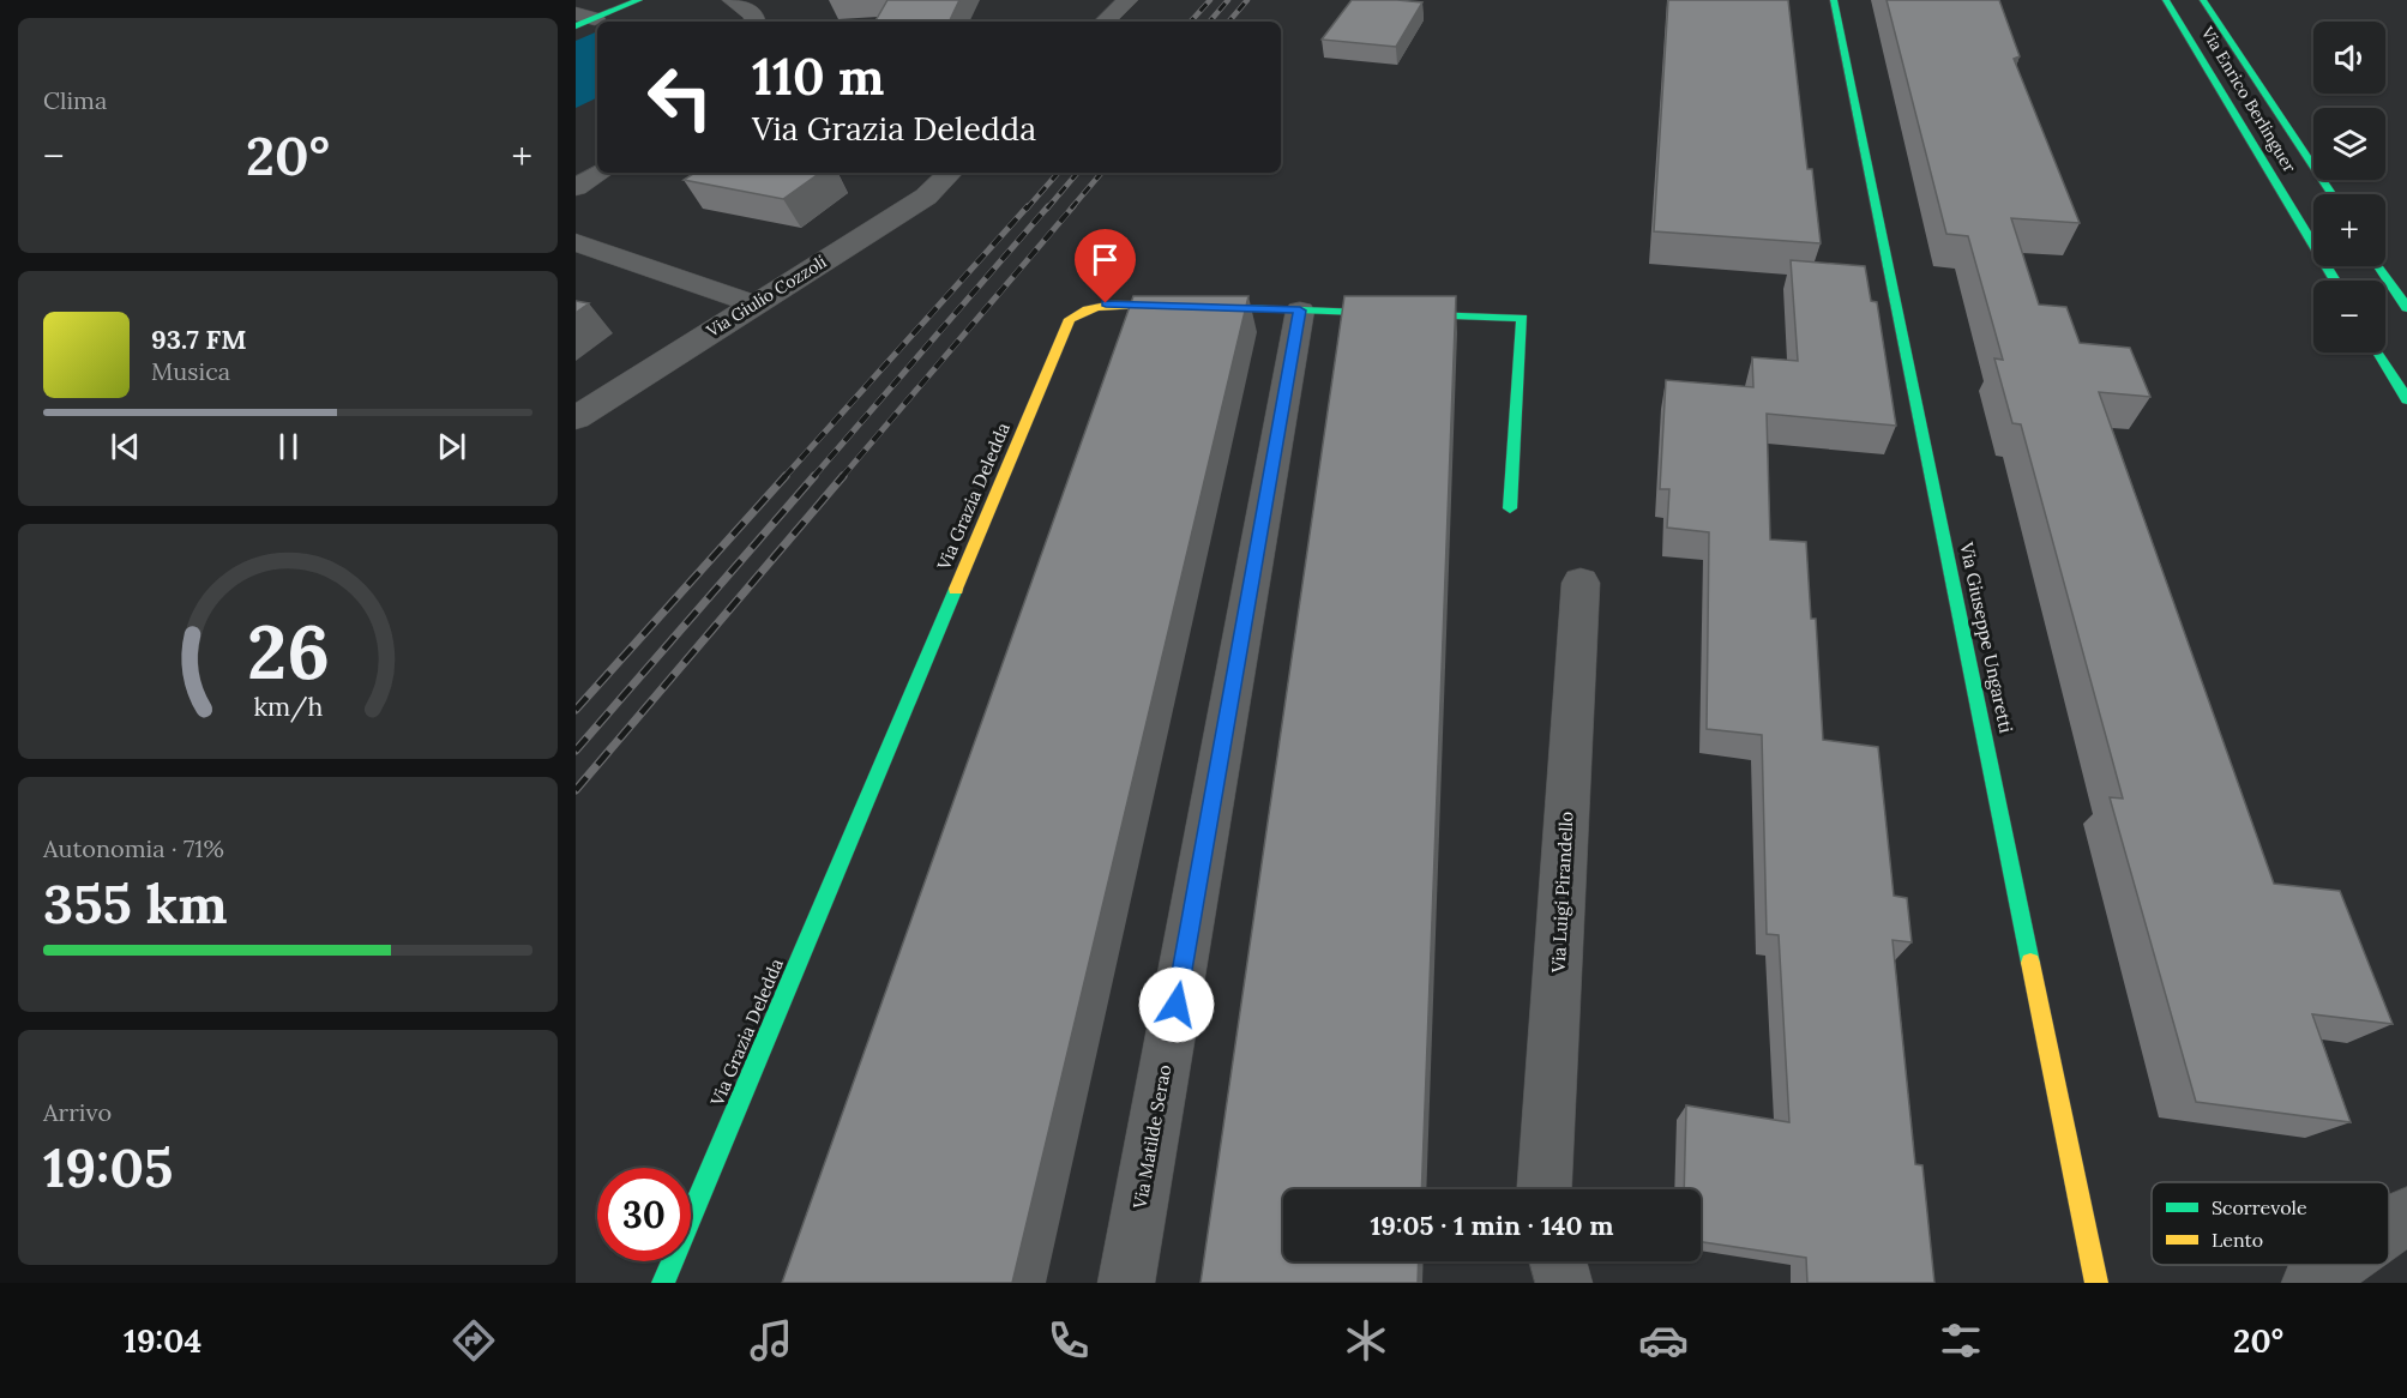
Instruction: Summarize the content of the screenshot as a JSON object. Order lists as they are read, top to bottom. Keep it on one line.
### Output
{"streets":{"street":["Via Enrico Berlinguer","Via Giulio Cozzoli","Via Grazia Deledda","Via Giuseppe Ungaretti","Via Luigi Pirandello","Via Matilde Serao"]},"crossings":[["Via Grazia Deledda","Via Matilde Serao"]],"legend":["Scorrevole","Lento"],"page":{"tile":["Clima",["Autonomia · 71%","355 km"],["Arrivo","19:05"]],"map_buttons":["+","−"],"turn":["110 m","Via Grazia Deledda"],"heat":["−","20°","+"],"song":["93.7 FM","Musica"],"limit":"30","trip":"19:05 · 1 min · 140 m","tabs":["19:04","20°"],"gauge":["26","km/h"]}}
